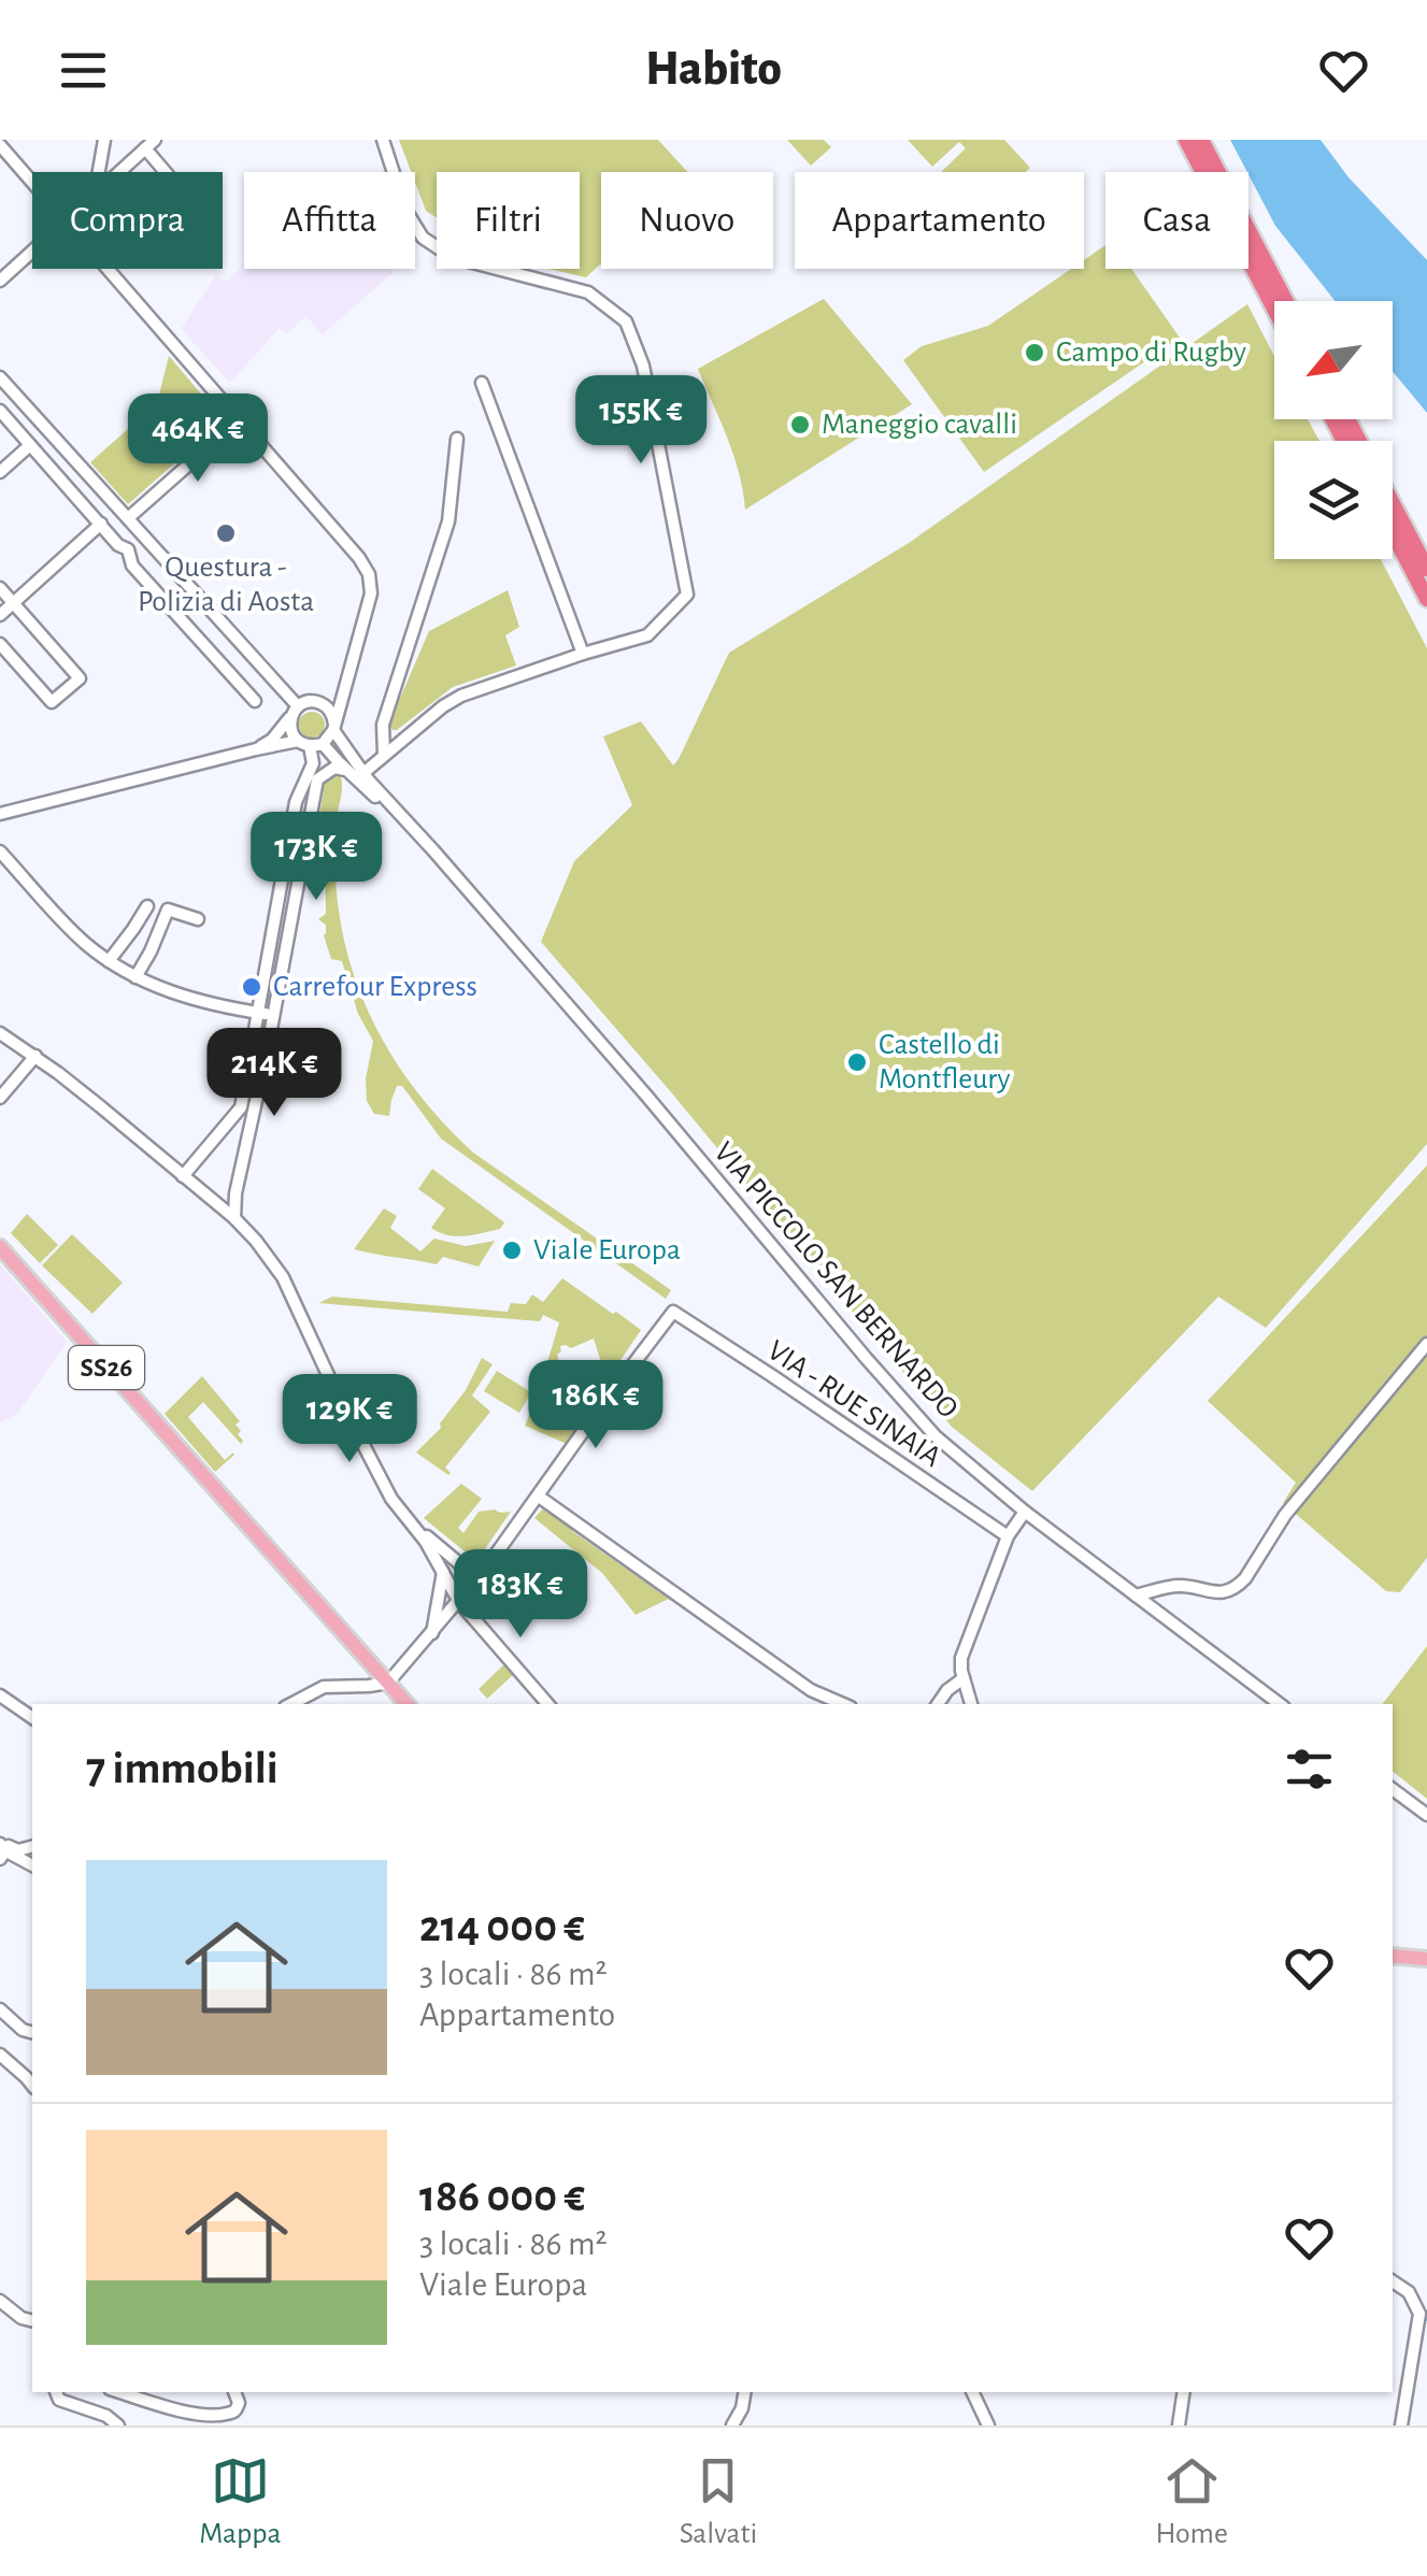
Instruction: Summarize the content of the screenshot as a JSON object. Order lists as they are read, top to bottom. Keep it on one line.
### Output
{"streets":{"main road":["SS26"],"street":["VIA PICCOLO SAN BERNARDO","VIA - RUE SINAIA"]},"places":["Campo di Rugby","Maneggio cavalli","Questura - Polizia di Aosta","Carrefour Express","Castello di Montfleury","Viale Europa"],"north":"bottom left","page":{"header":"Habito","chip":["Compra","Affitta","Filtri","Nuovo","Appartamento","Casa"],"price":["155K €","464K €","173K €","214K €","186K €","129K €","183K €"],"heading":"7 immobili","list":[{"name":"214 000 €","note":"3 locali · 86 m² · Appartamento"},{"name":"186 000 €","note":"3 locali · 86 m² · Viale Europa"}],"tabs":["Mappa","Salvati","Home"]}}
